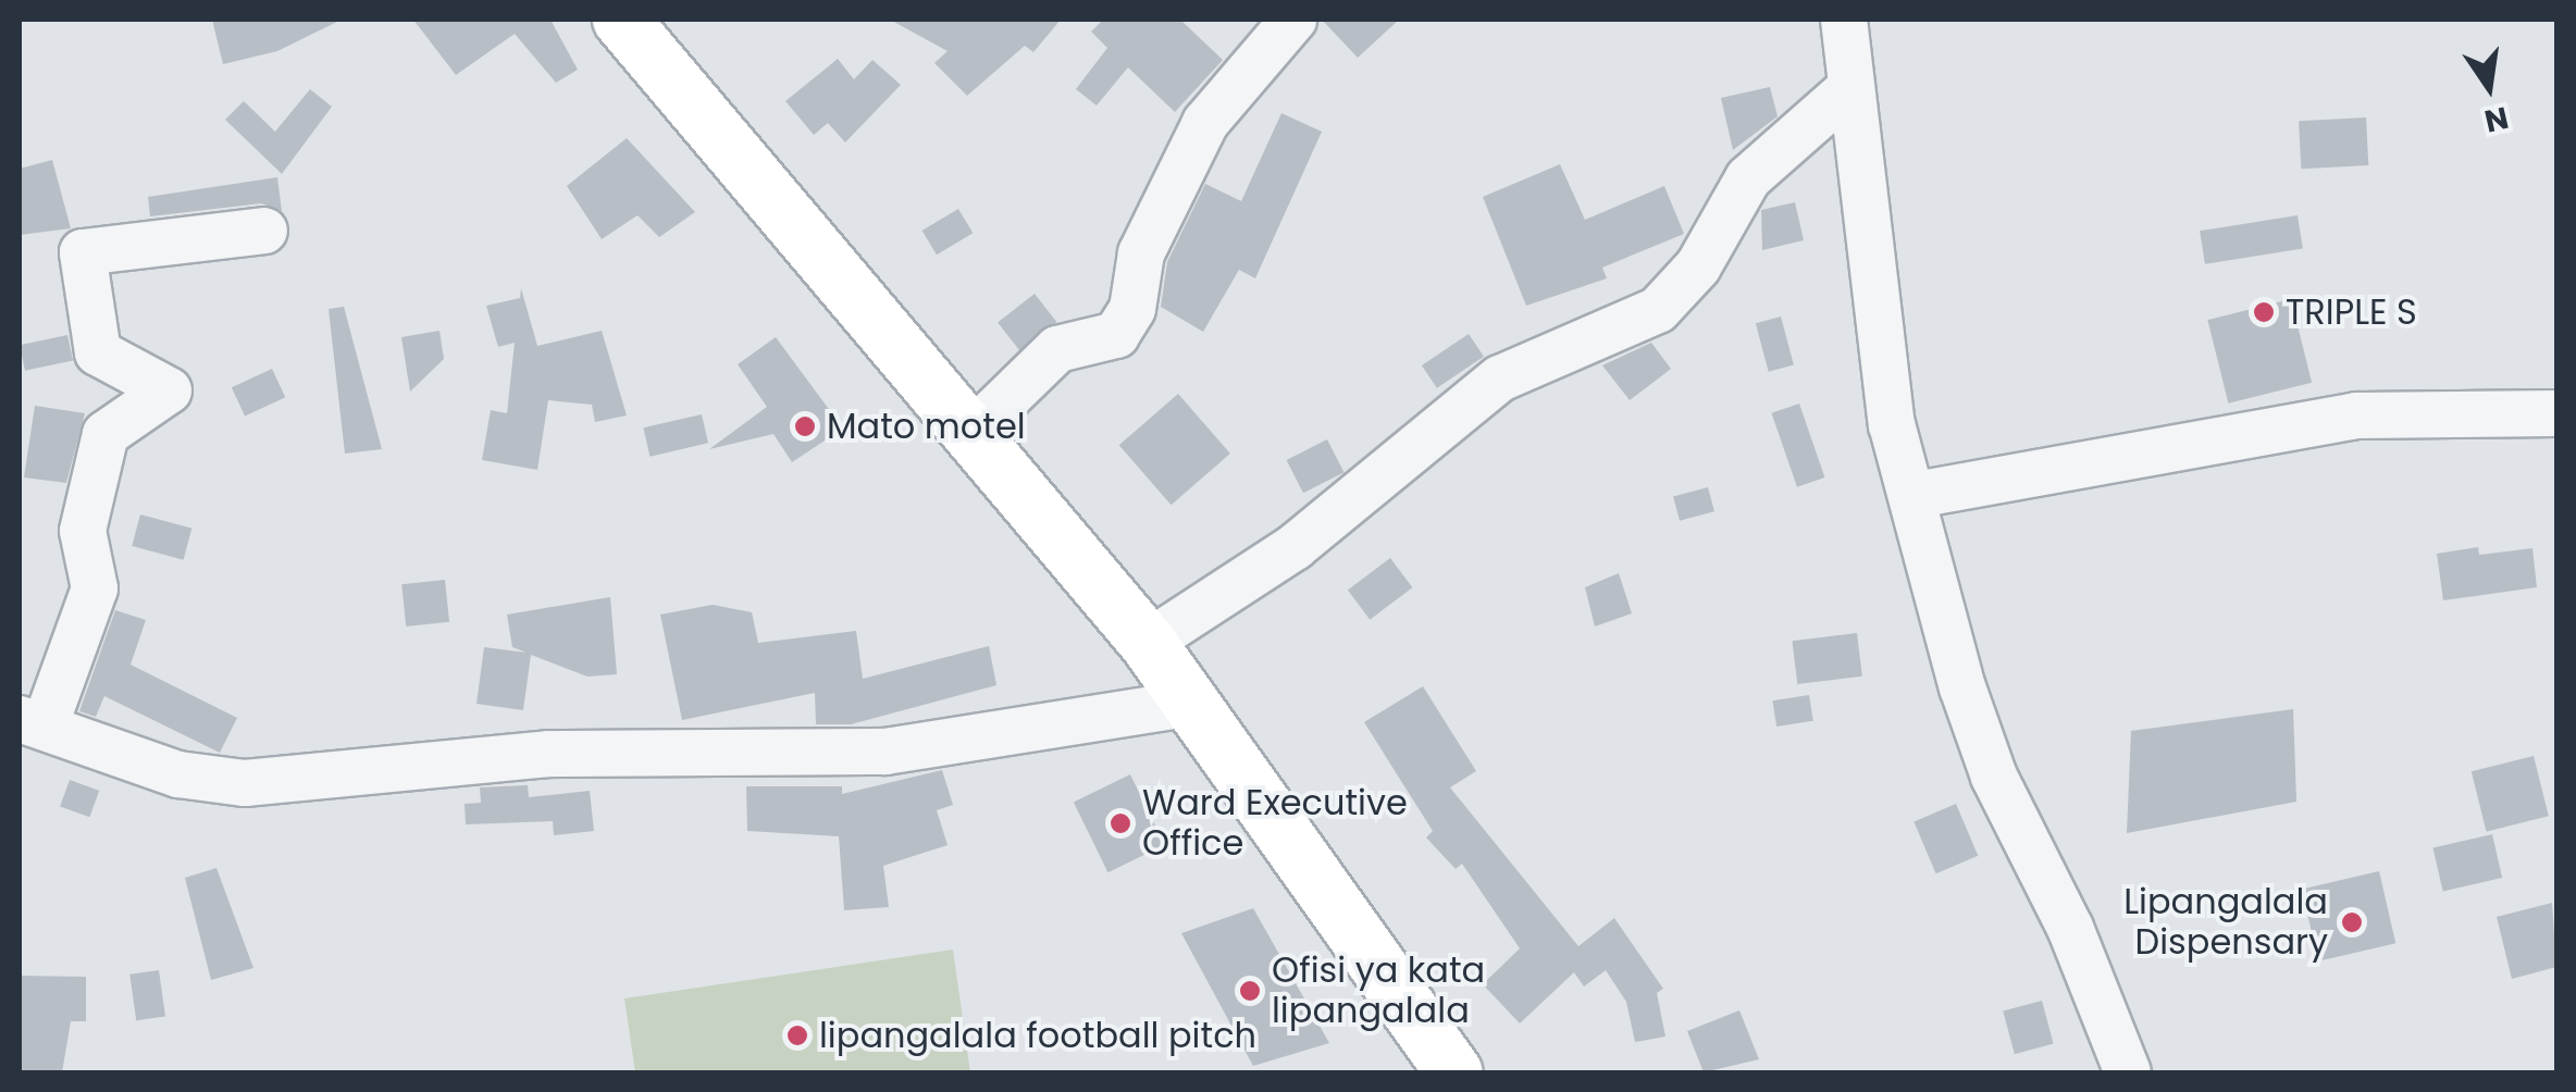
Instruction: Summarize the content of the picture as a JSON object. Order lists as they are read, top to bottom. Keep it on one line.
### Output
{"places":["TRIPLE S","Mato motel","Ward Executive Office","Lipangalala Dispensary","Ofisi ya kata lipangalala","lipangalala football pitch"],"north":"bottom"}
